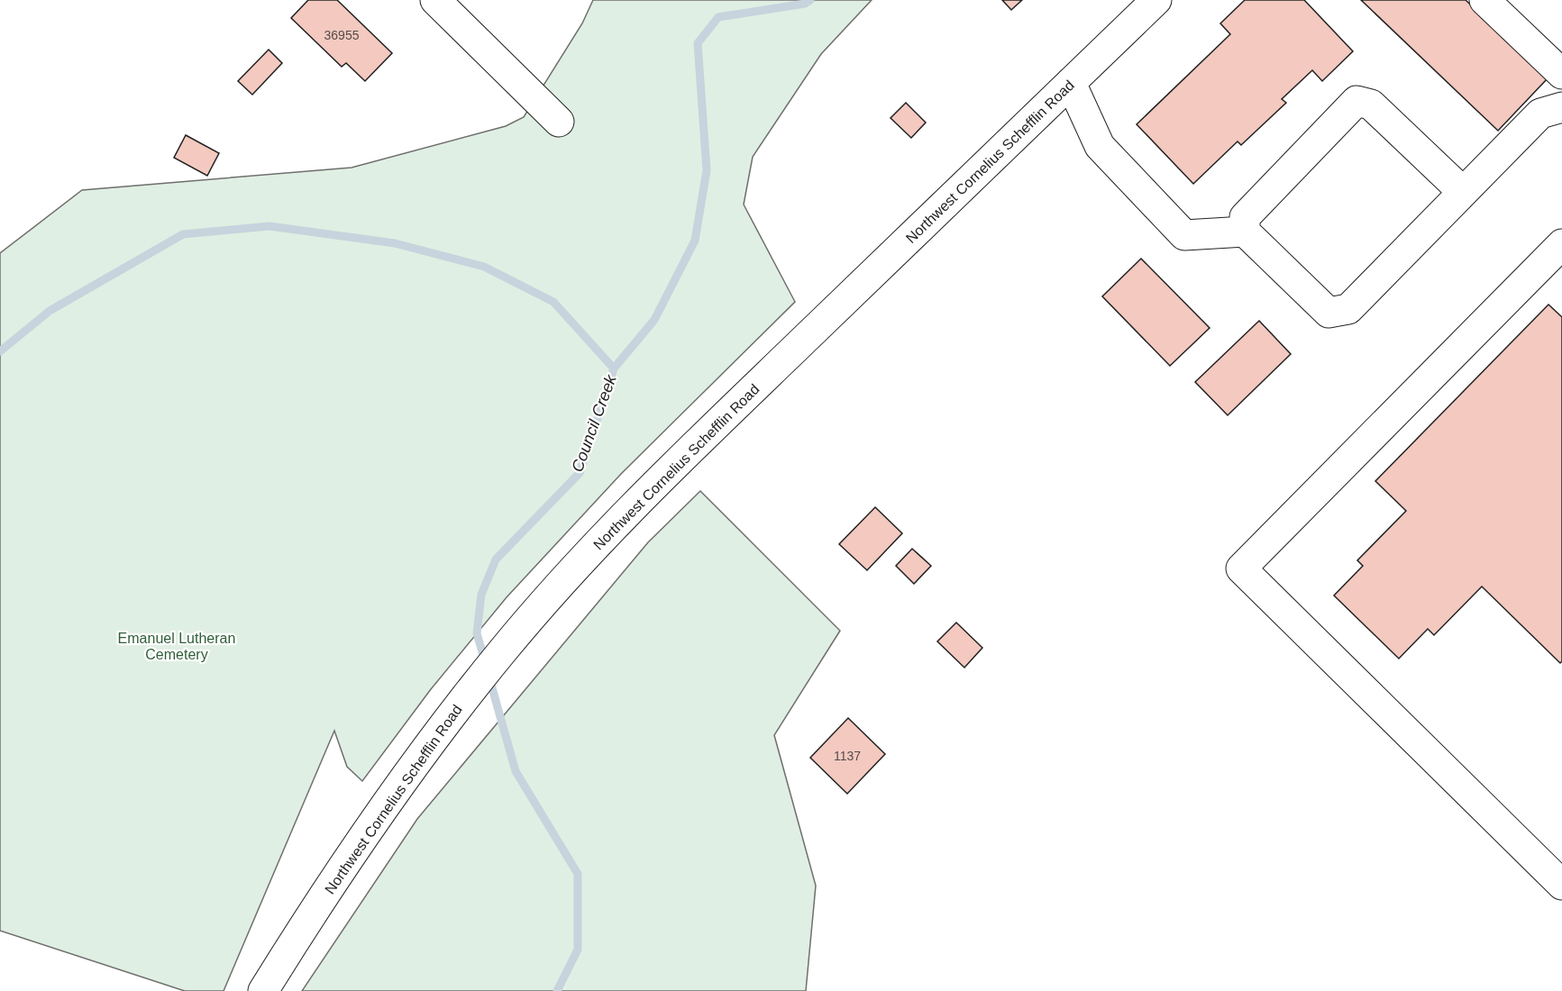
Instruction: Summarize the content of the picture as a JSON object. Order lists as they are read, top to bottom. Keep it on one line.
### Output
{"streets":{"main road":["Northwest Cornelius Schefflin Road"]},"water":["Council Creek"],"parks":["Emanuel Lutheran Cemetery"],"house_numbers":["36955","1137"]}
